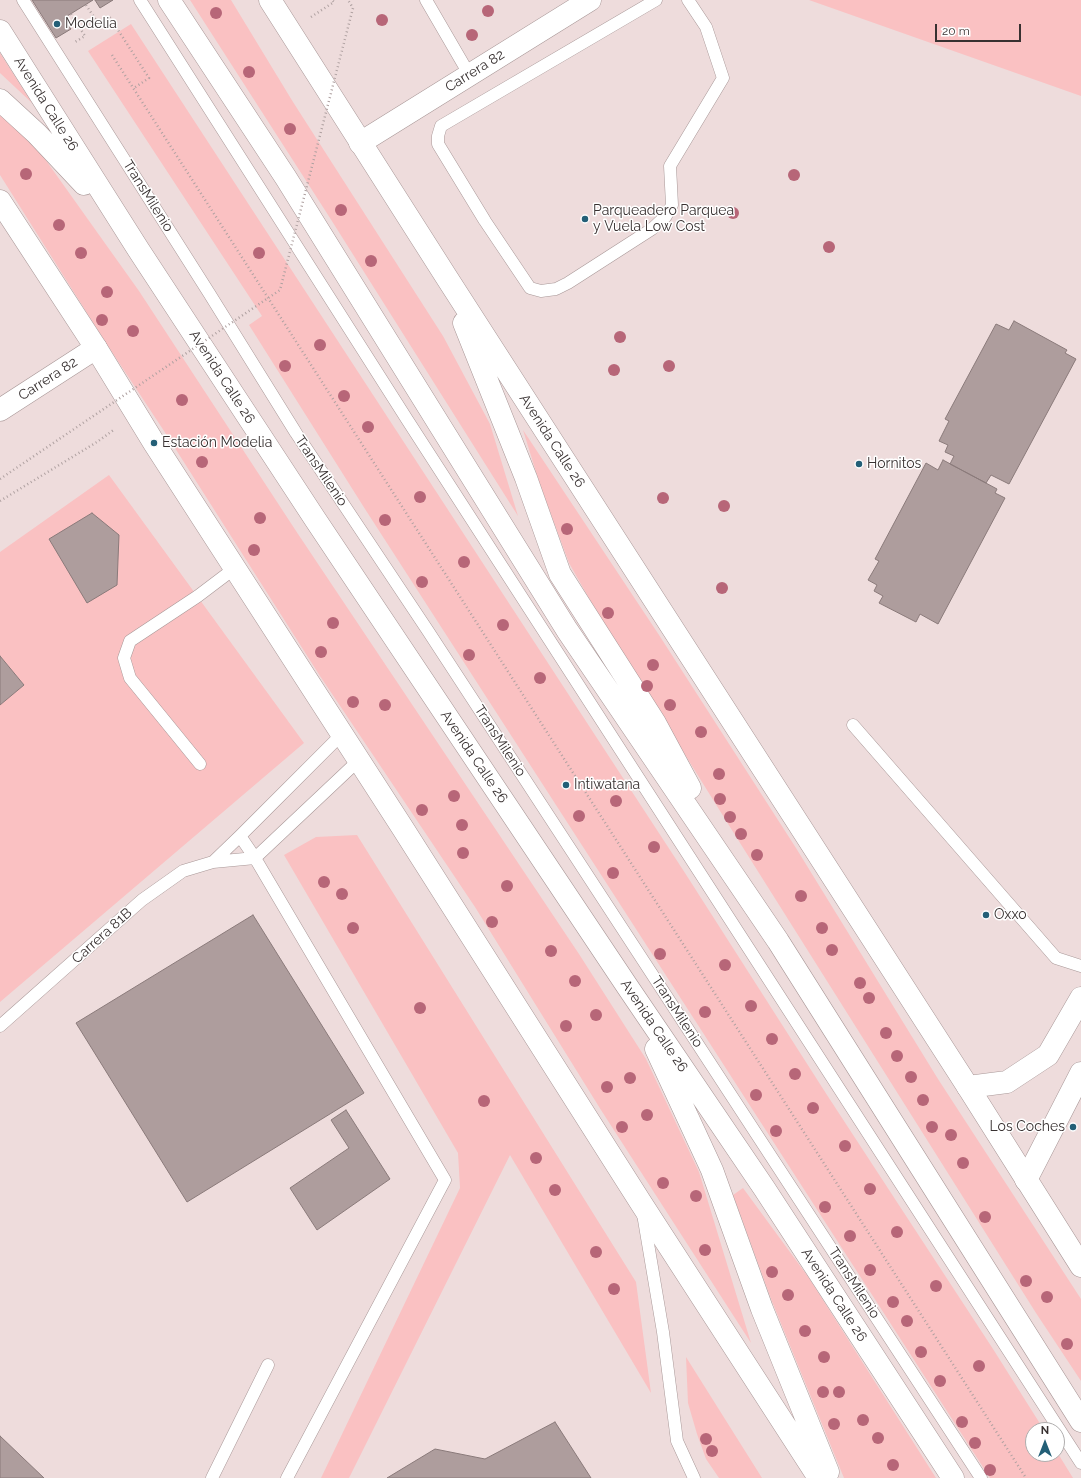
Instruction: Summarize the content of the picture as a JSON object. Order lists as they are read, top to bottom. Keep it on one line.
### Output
{"streets":{"main road":["Carrera 82","Avenida Calle 26"],"lane":["TransMilenio","Carrera 81B"]},"crossings":[["Carrera 82","Avenida Calle 26"]],"places":["Modelia","Parqueadero Parquea y Vuela Low Cost","Estación Modelia","Hornitos","Intiwatana","Oxxo","Los Coches"],"scale_bar":"20 m","north":"top"}
